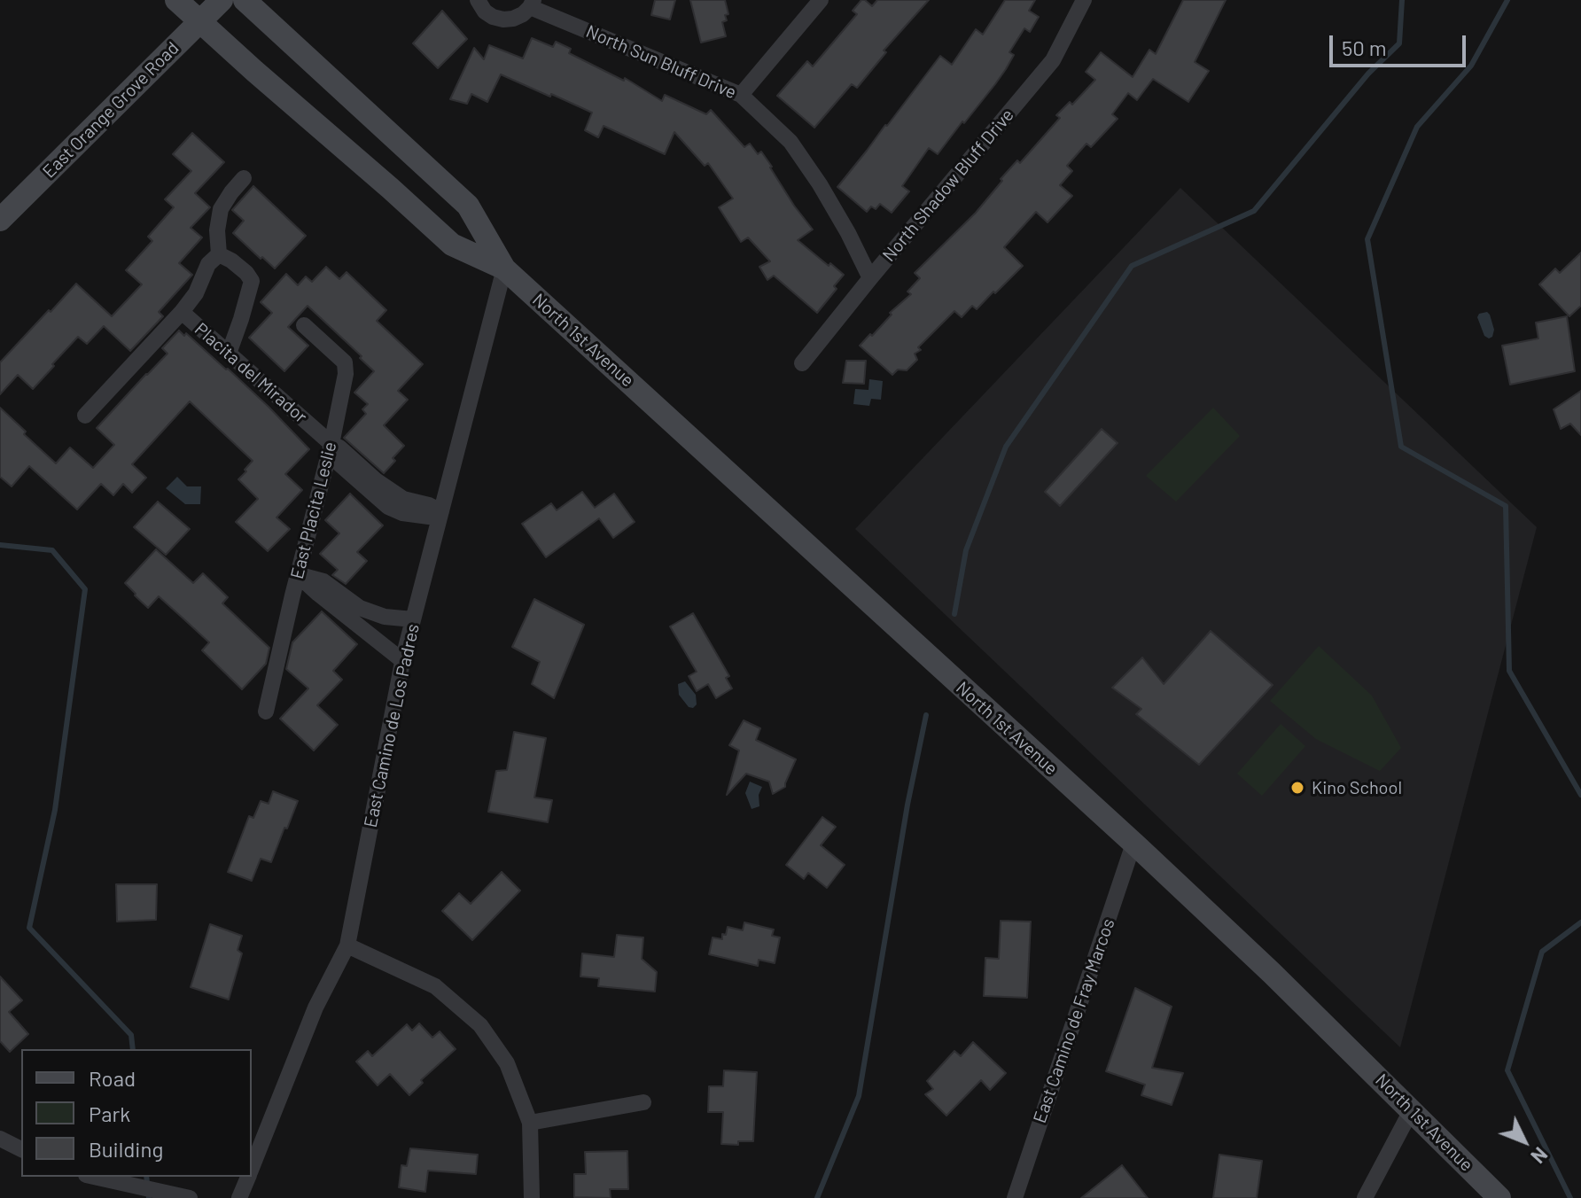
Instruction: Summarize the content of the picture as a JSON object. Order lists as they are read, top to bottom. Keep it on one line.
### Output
{"streets":{"main road":["East Orange Grove Road","North 1st Avenue"],"street":["North Sun Bluff Drive","North Shadow Bluff Drive","Placita del Mirador","East Placita Leslie","East Camino de Los Padres","East Camino de Fray Marcos"]},"crossings":[["North Sun Bluff Drive","North Shadow Bluff Drive"],["East Orange Grove Road","North 1st Avenue"],["North 1st Avenue","East Camino de Los Padres"],["North 1st Avenue","East Camino de Fray Marcos"],["Placita del Mirador","East Placita Leslie"],["Placita del Mirador","East Camino de Los Padres"]],"places":["Kino School"],"legend":["Road","Park","Building"],"scale_bar":"50 m","north":"bottom right"}
